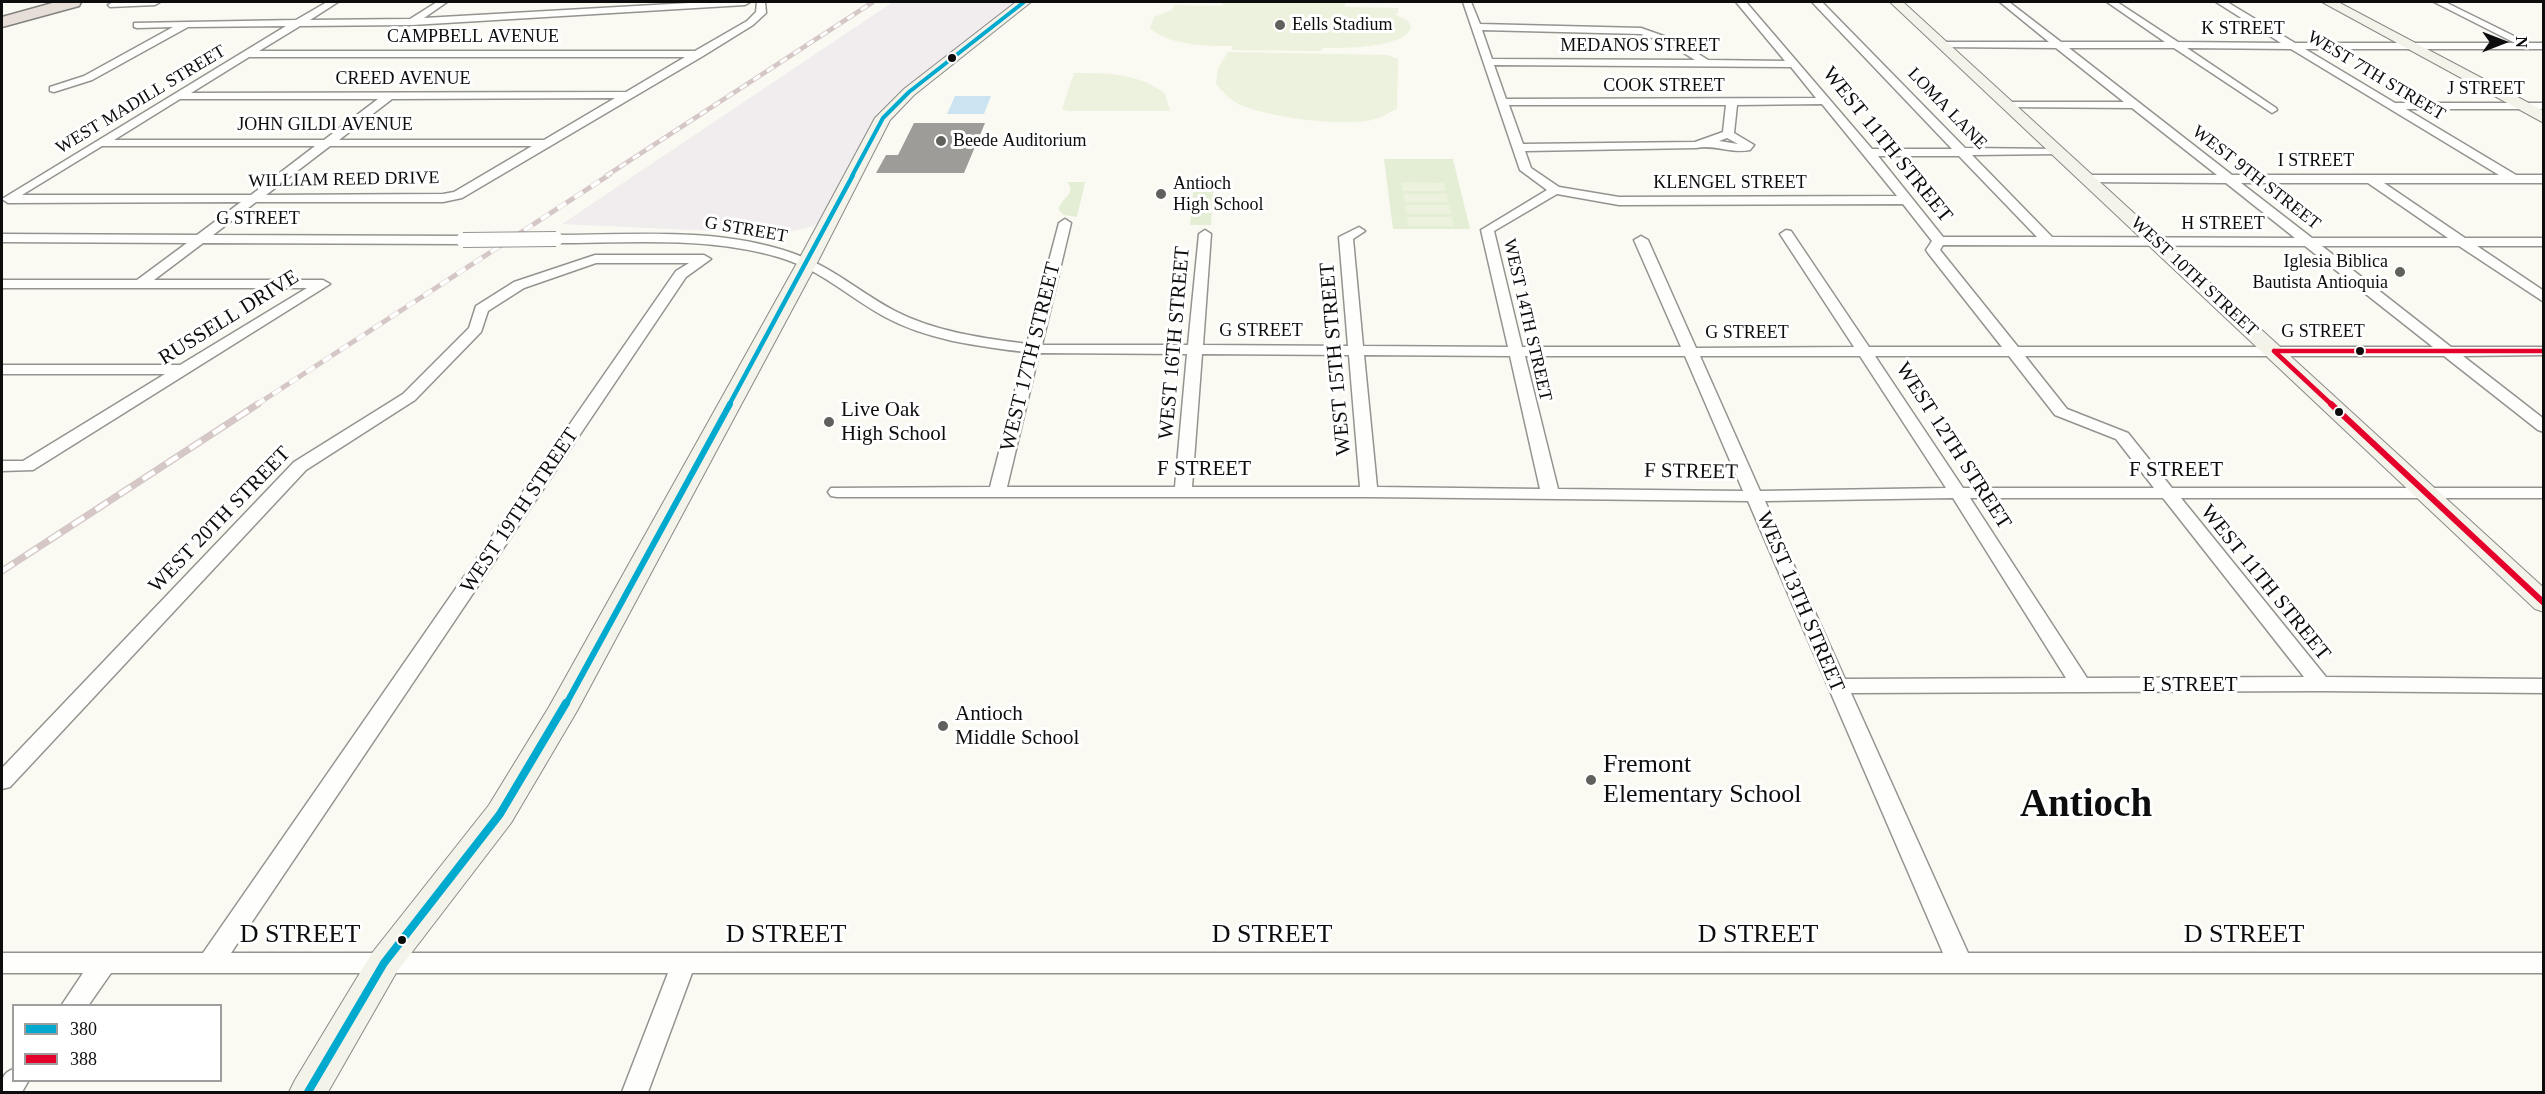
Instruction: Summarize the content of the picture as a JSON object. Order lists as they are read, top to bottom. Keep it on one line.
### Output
{"streets":{"street":["K STREET","CAMPBELL AVENUE","MEDANOS STREET","WEST 7TH STREET","CREED AVENUE","COOK STREET","J STREET","WEST MADILL STREET","LOMA LANE","JOHN GILDI AVENUE","WEST 11TH STREET","I STREET","WEST 9TH STREET","WILLIAM REED DRIVE","KLENGEL STREET","G STREET","H STREET","WEST 10TH STREET","RUSSELL DRIVE","WEST 14TH STREET","WEST 16TH STREET","WEST 17TH STREET","WEST 15TH STREET","WEST 12TH STREET","F STREET","WEST 19TH STREET","WEST 20TH STREET","WEST 13TH STREET","E STREET","D STREET"]},"crossings":[["K STREET","WEST 7TH STREET"],["K STREET","WEST 9TH STREET"],["K STREET","WEST 10TH STREET"],["CAMPBELL AVENUE","WEST MADILL STREET"],["CAMPBELL AVENUE","WILLIAM REED DRIVE"],["MEDANOS STREET","WEST 11TH STREET"],["WEST 7TH STREET","J STREET"],["WEST 7TH STREET","I STREET"],["CREED AVENUE","WEST MADILL STREET"],["CREED AVENUE","WILLIAM REED DRIVE"],["COOK STREET","WEST 11TH STREET"],["WEST MADILL STREET","JOHN GILDI AVENUE"],["WEST MADILL STREET","WILLIAM REED DRIVE"],["LOMA LANE","H STREET"],["JOHN GILDI AVENUE","WILLIAM REED DRIVE"],["WEST 11TH STREET","KLENGEL STREET"],["WEST 11TH STREET","G STREET"],["WEST 11TH STREET","H STREET"],["WEST 11TH STREET","F STREET"],["WEST 11TH STREET","E STREET"],["I STREET","WEST 9TH STREET"],["I STREET","WEST 10TH STREET"],["WEST 9TH STREET","G STREET"],["WEST 9TH STREET","H STREET"],["KLENGEL STREET","WEST 14TH STREET"],["G STREET","WEST 10TH STREET"],["G STREET","WEST 14TH STREET"],["G STREET","WEST 16TH STREET"],["G STREET","WEST 17TH STREET"],["G STREET","WEST 15TH STREET"],["G STREET","WEST 12TH STREET"],["G STREET","WEST 13TH STREET"],["H STREET","WEST 10TH STREET"],["WEST 10TH STREET","F STREET"],["WEST 14TH STREET","F STREET"],["WEST 16TH STREET","F STREET"],["WEST 17TH STREET","F STREET"],["WEST 15TH STREET","F STREET"],["WEST 12TH STREET","F STREET"],["WEST 12TH STREET","E STREET"],["F STREET","WEST 13TH STREET"],["WEST 19TH STREET","WEST 20TH STREET"],["WEST 19TH STREET","D STREET"],["WEST 13TH STREET","E STREET"],["WEST 13TH STREET","D STREET"]],"districts":["Antioch"],"places":["Eells Stadium","Beede Auditorium","Antioch High School","Iglesia Biblica Bautista Antioquia","Live Oak High School","Antioch Middle School","Fremont Elementary School"],"lines":["transit line 380","transit line 388"],"legend":["380","388"],"north":"right"}
